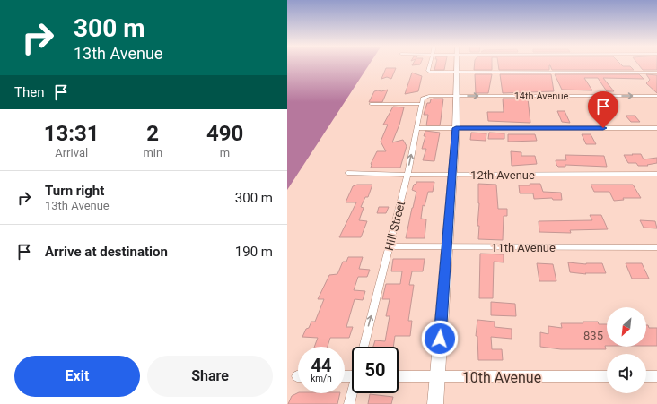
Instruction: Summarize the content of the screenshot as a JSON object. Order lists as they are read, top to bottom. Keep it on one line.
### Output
{"streets":{"street":["14th Avenue","12th Avenue","Hill Street","11th Avenue","10th Avenue"]},"crossings":[["14th Avenue","Hill Street"],["12th Avenue","Hill Street"],["Hill Street","11th Avenue"]],"one_way":["Hill Street"],"house_numbers":["835"],"north":"bottom left","page":{"turn":["300 m","13th Avenue"],"then":"Then","eta":["13:31","Arrival","2","min","490","m"],"list":[{"name":"Turn right","note":"13th Avenue","value":"300 m"},{"name":"Arrive at destination","value":"190 m"}],"speed":"44 km/h","limit":"50","buttons":["Exit","Share"]}}
